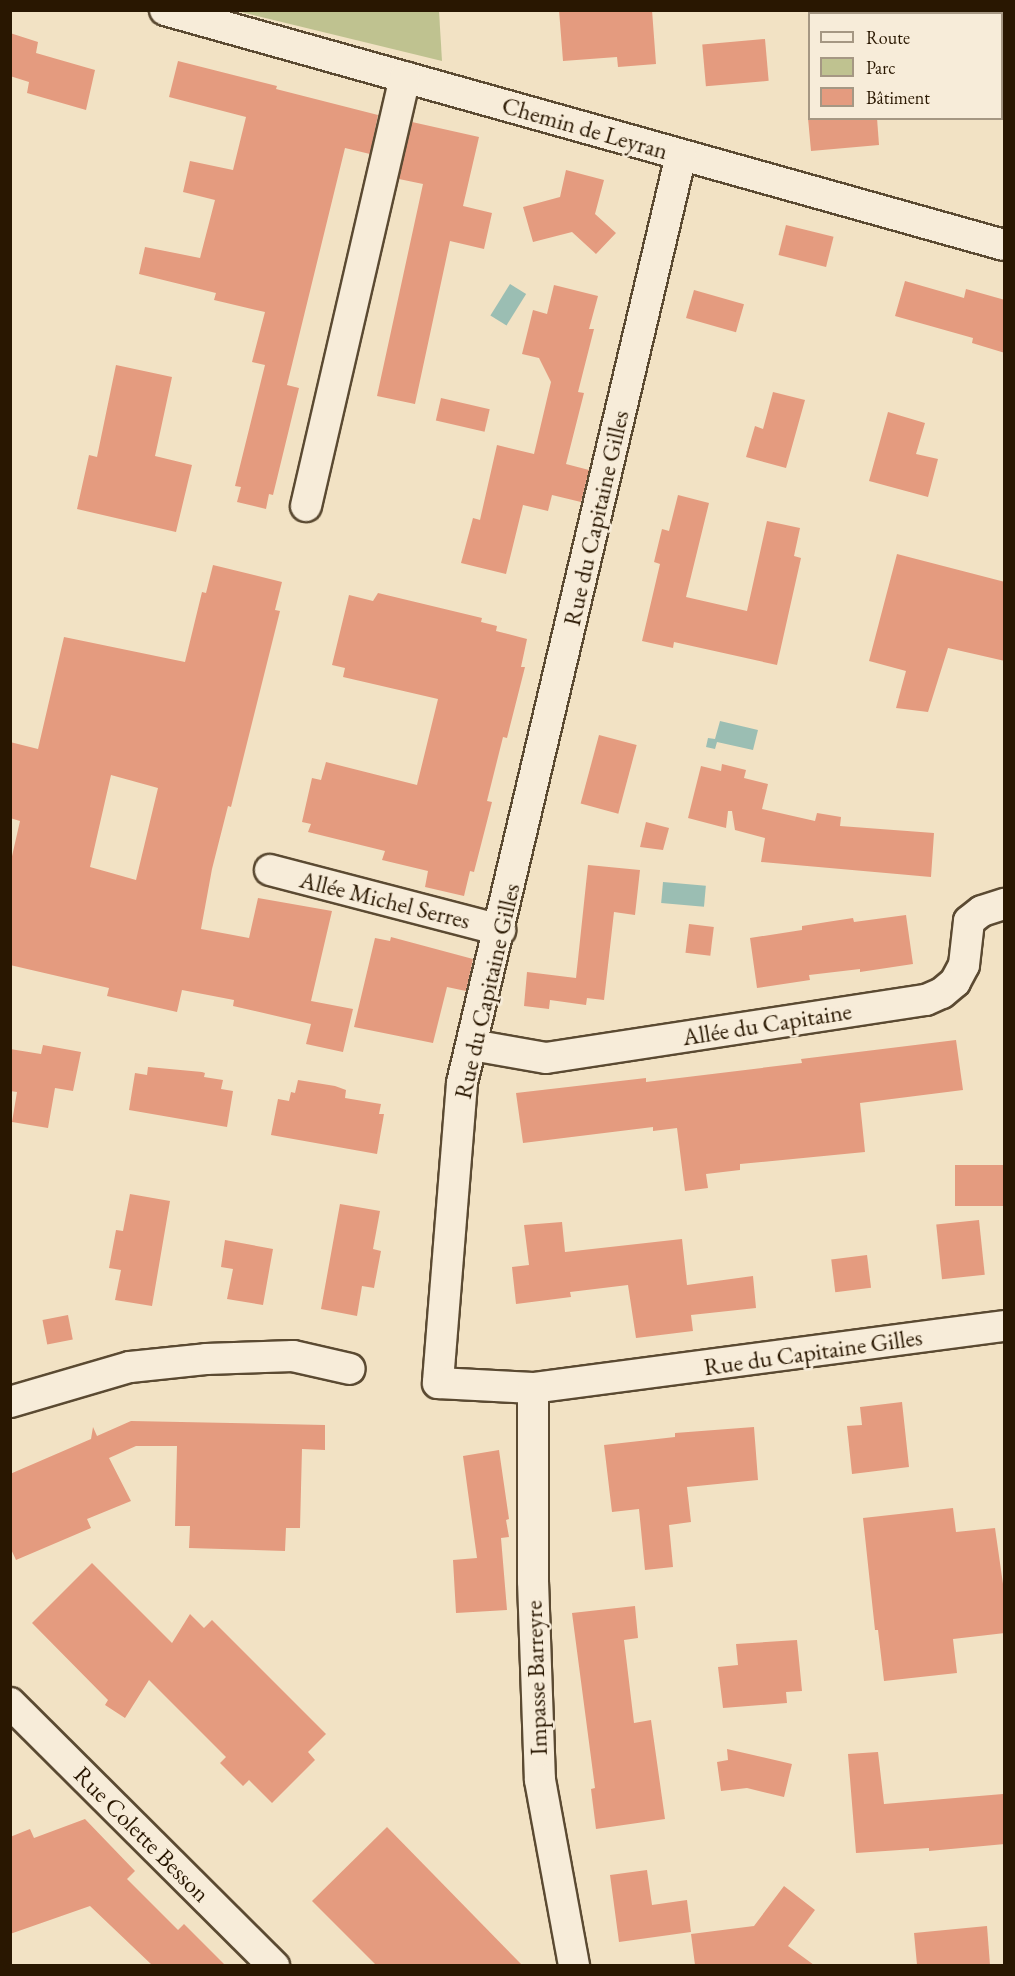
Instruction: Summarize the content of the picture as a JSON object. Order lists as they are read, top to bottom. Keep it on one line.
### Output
{"streets":{"street":["Chemin de Leyran","Rue du Capitaine Gilles","Allée Michel Serres","Allée du Capitaine","Impasse Barreyre","Rue Colette Besson"]},"crossings":[["Chemin de Leyran","Rue du Capitaine Gilles"],["Rue du Capitaine Gilles","Allée Michel Serres"],["Rue du Capitaine Gilles","Allée du Capitaine"],["Rue du Capitaine Gilles","Impasse Barreyre"]],"legend":["Route","Parc","Bâtiment"]}
